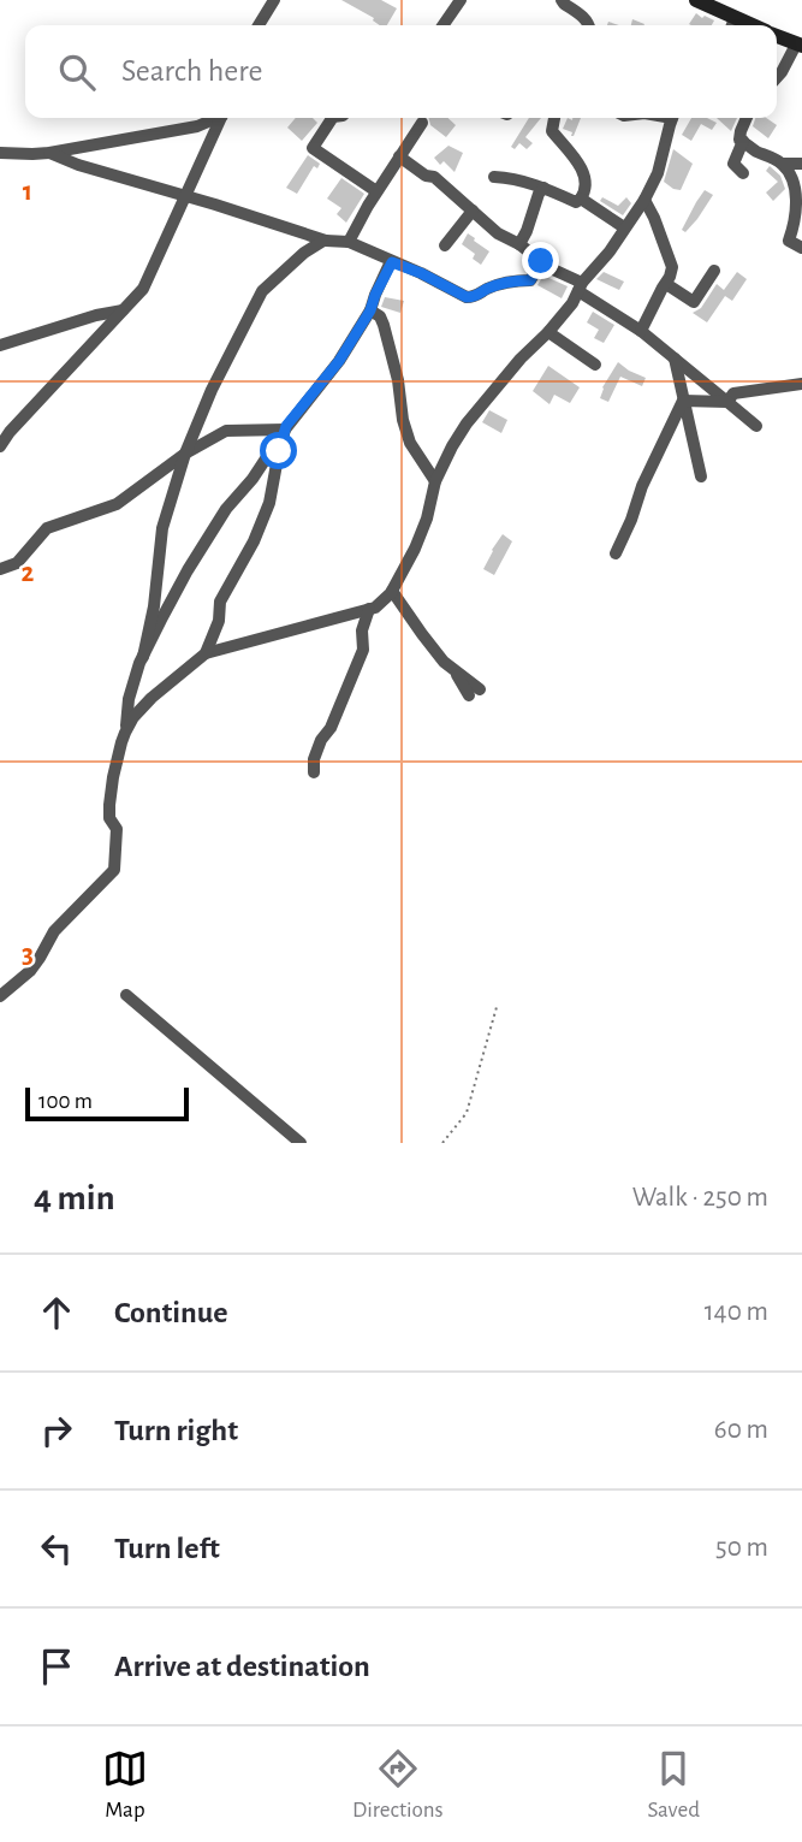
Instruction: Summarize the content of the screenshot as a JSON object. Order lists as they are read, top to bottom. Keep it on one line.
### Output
{"scale_bar":"100 m","page":{"search":"Search here","scale":"100 m","heading":["4 min","Walk · 250 m"],"list":[["Continue","140 m"],["Turn right","60 m"],["Turn left","50 m"],"Arrive at destination"],"nav":["Map","Directions","Saved"]},"grid":{"rows":["1","2","3"]}}
